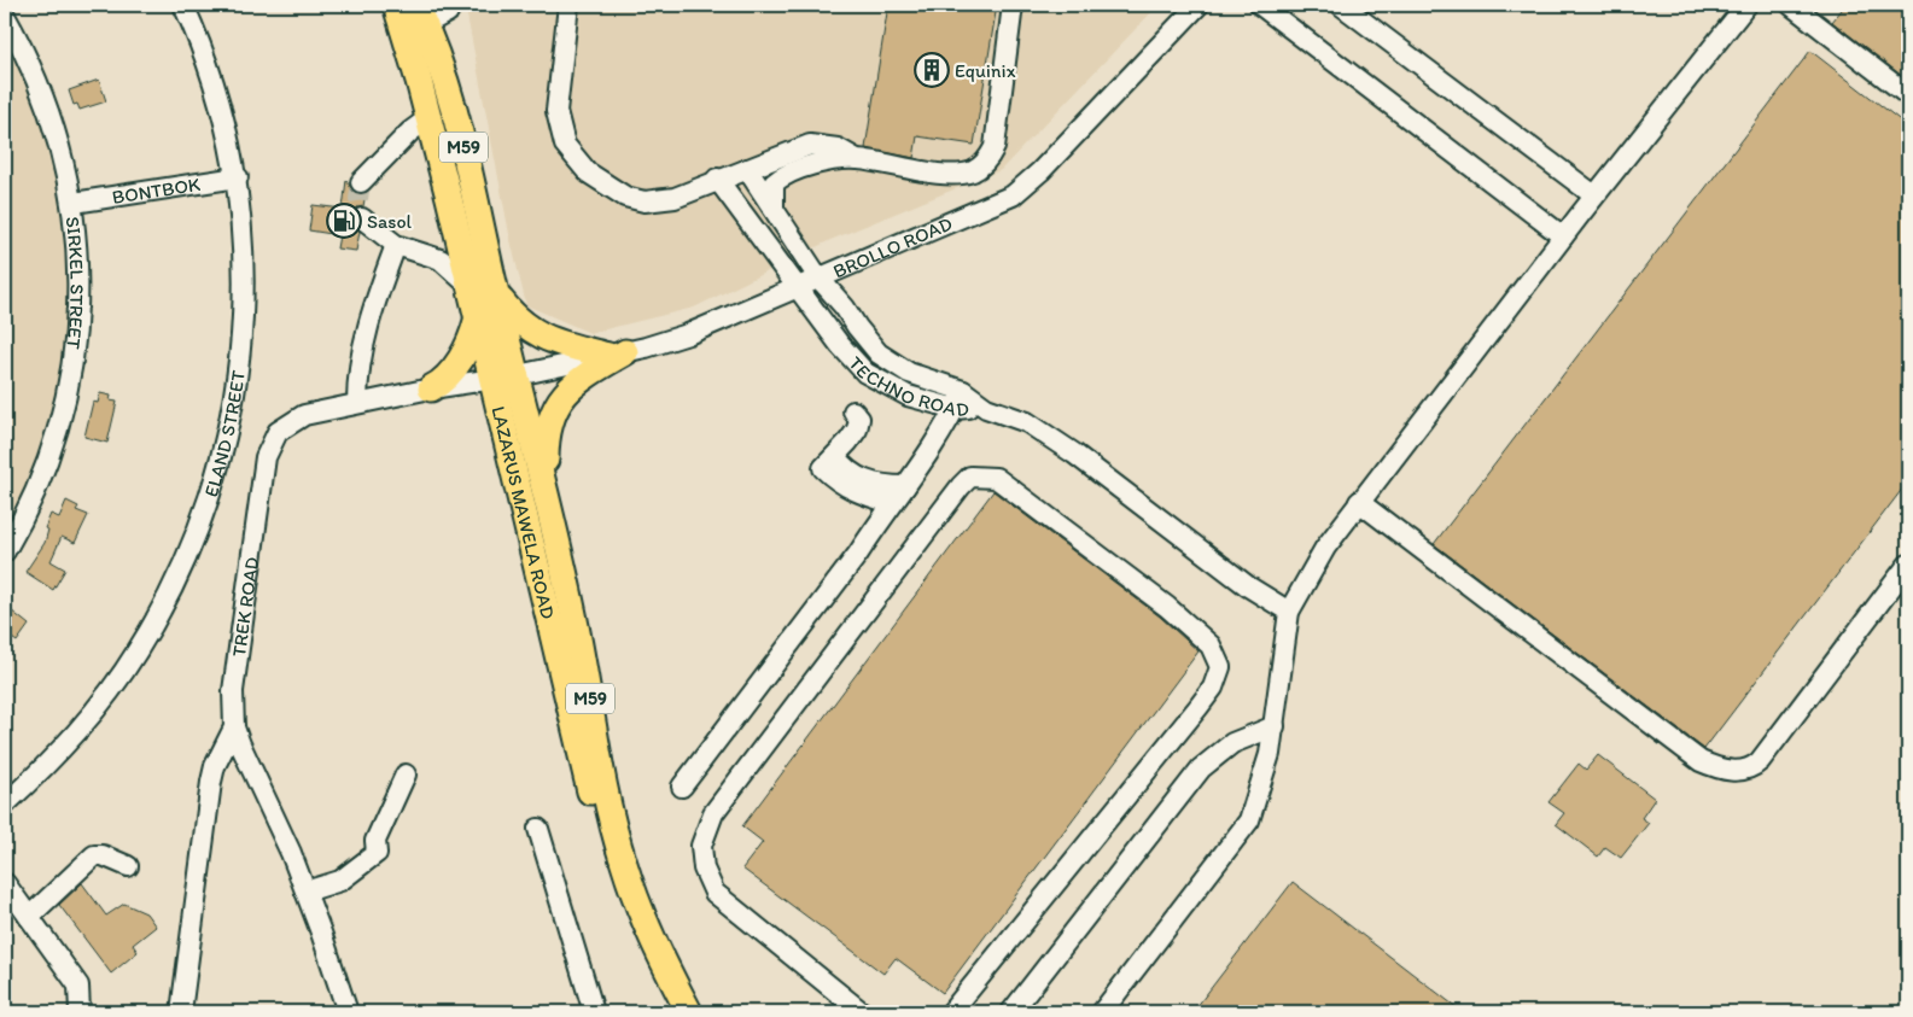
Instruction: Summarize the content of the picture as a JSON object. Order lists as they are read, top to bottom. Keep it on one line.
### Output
{"streets":{"main road":["M59","LAZARUS MAWELA ROAD"],"street":["BONTBOK","BROLLO ROAD","SIRKEL STREET","TECHNO ROAD","ELAND STREET","TREK ROAD"]},"crossings":[["M59","BROLLO ROAD"],["M59","LAZARUS MAWELA ROAD"],["M59","TREK ROAD"],["BONTBOK","SIRKEL STREET"],["BONTBOK","ELAND STREET"],["BROLLO ROAD","TECHNO ROAD"],["BROLLO ROAD","LAZARUS MAWELA ROAD"],["BROLLO ROAD","TREK ROAD"],["LAZARUS MAWELA ROAD","TREK ROAD"]],"places":{"building":["Equinix"],"fuel station":["Sasol"]}}
